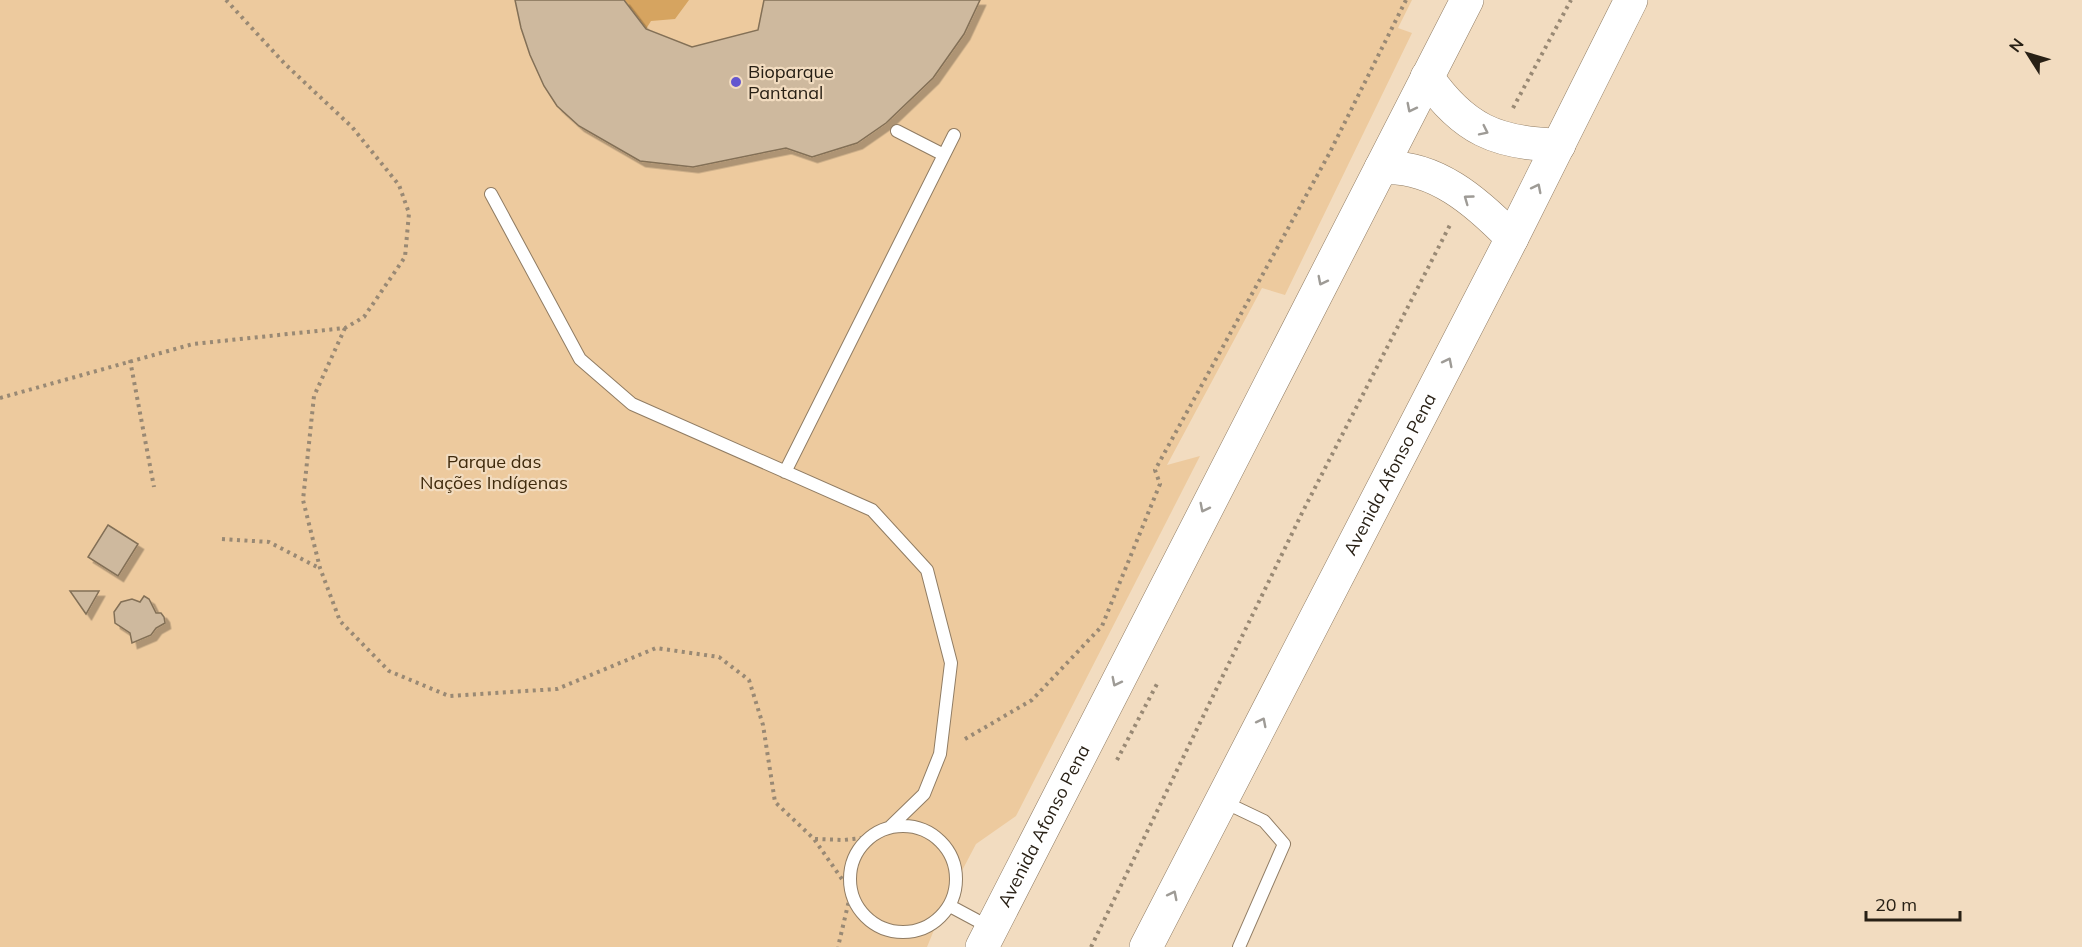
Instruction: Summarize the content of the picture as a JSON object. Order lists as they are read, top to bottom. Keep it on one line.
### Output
{"streets":{"main road":["Avenida Afonso Pena"]},"parks":["Parque das Nações Indígenas"],"places":["Bioparque Pantanal"],"scale_bar":"20 m","north":"top left"}
